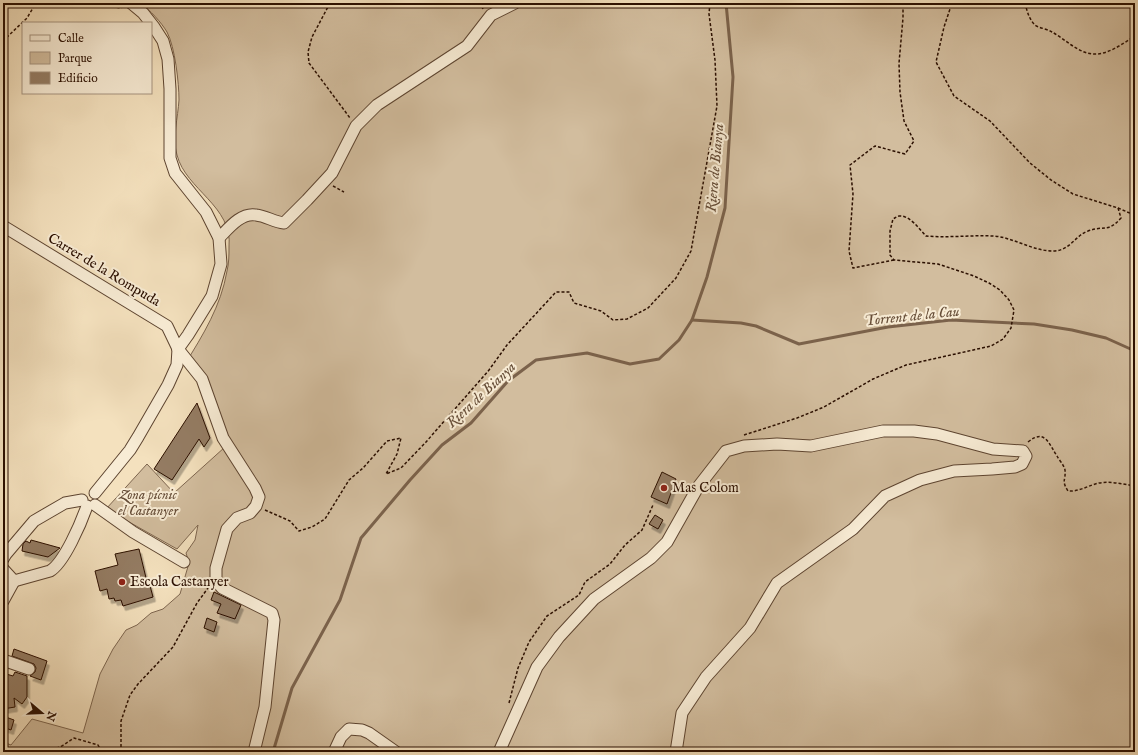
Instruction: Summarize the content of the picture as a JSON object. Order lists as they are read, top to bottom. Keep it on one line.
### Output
{"streets":{"street":["Carrer de la Rompuda"]},"water":["Riera de Bianya","Torrent de la Cau"],"parks":["Zona pícnic el Castanyer"],"places":["Mas Colom","Escola Castanyer"],"legend":["Calle","Parque","Edificio"],"north":"right"}
